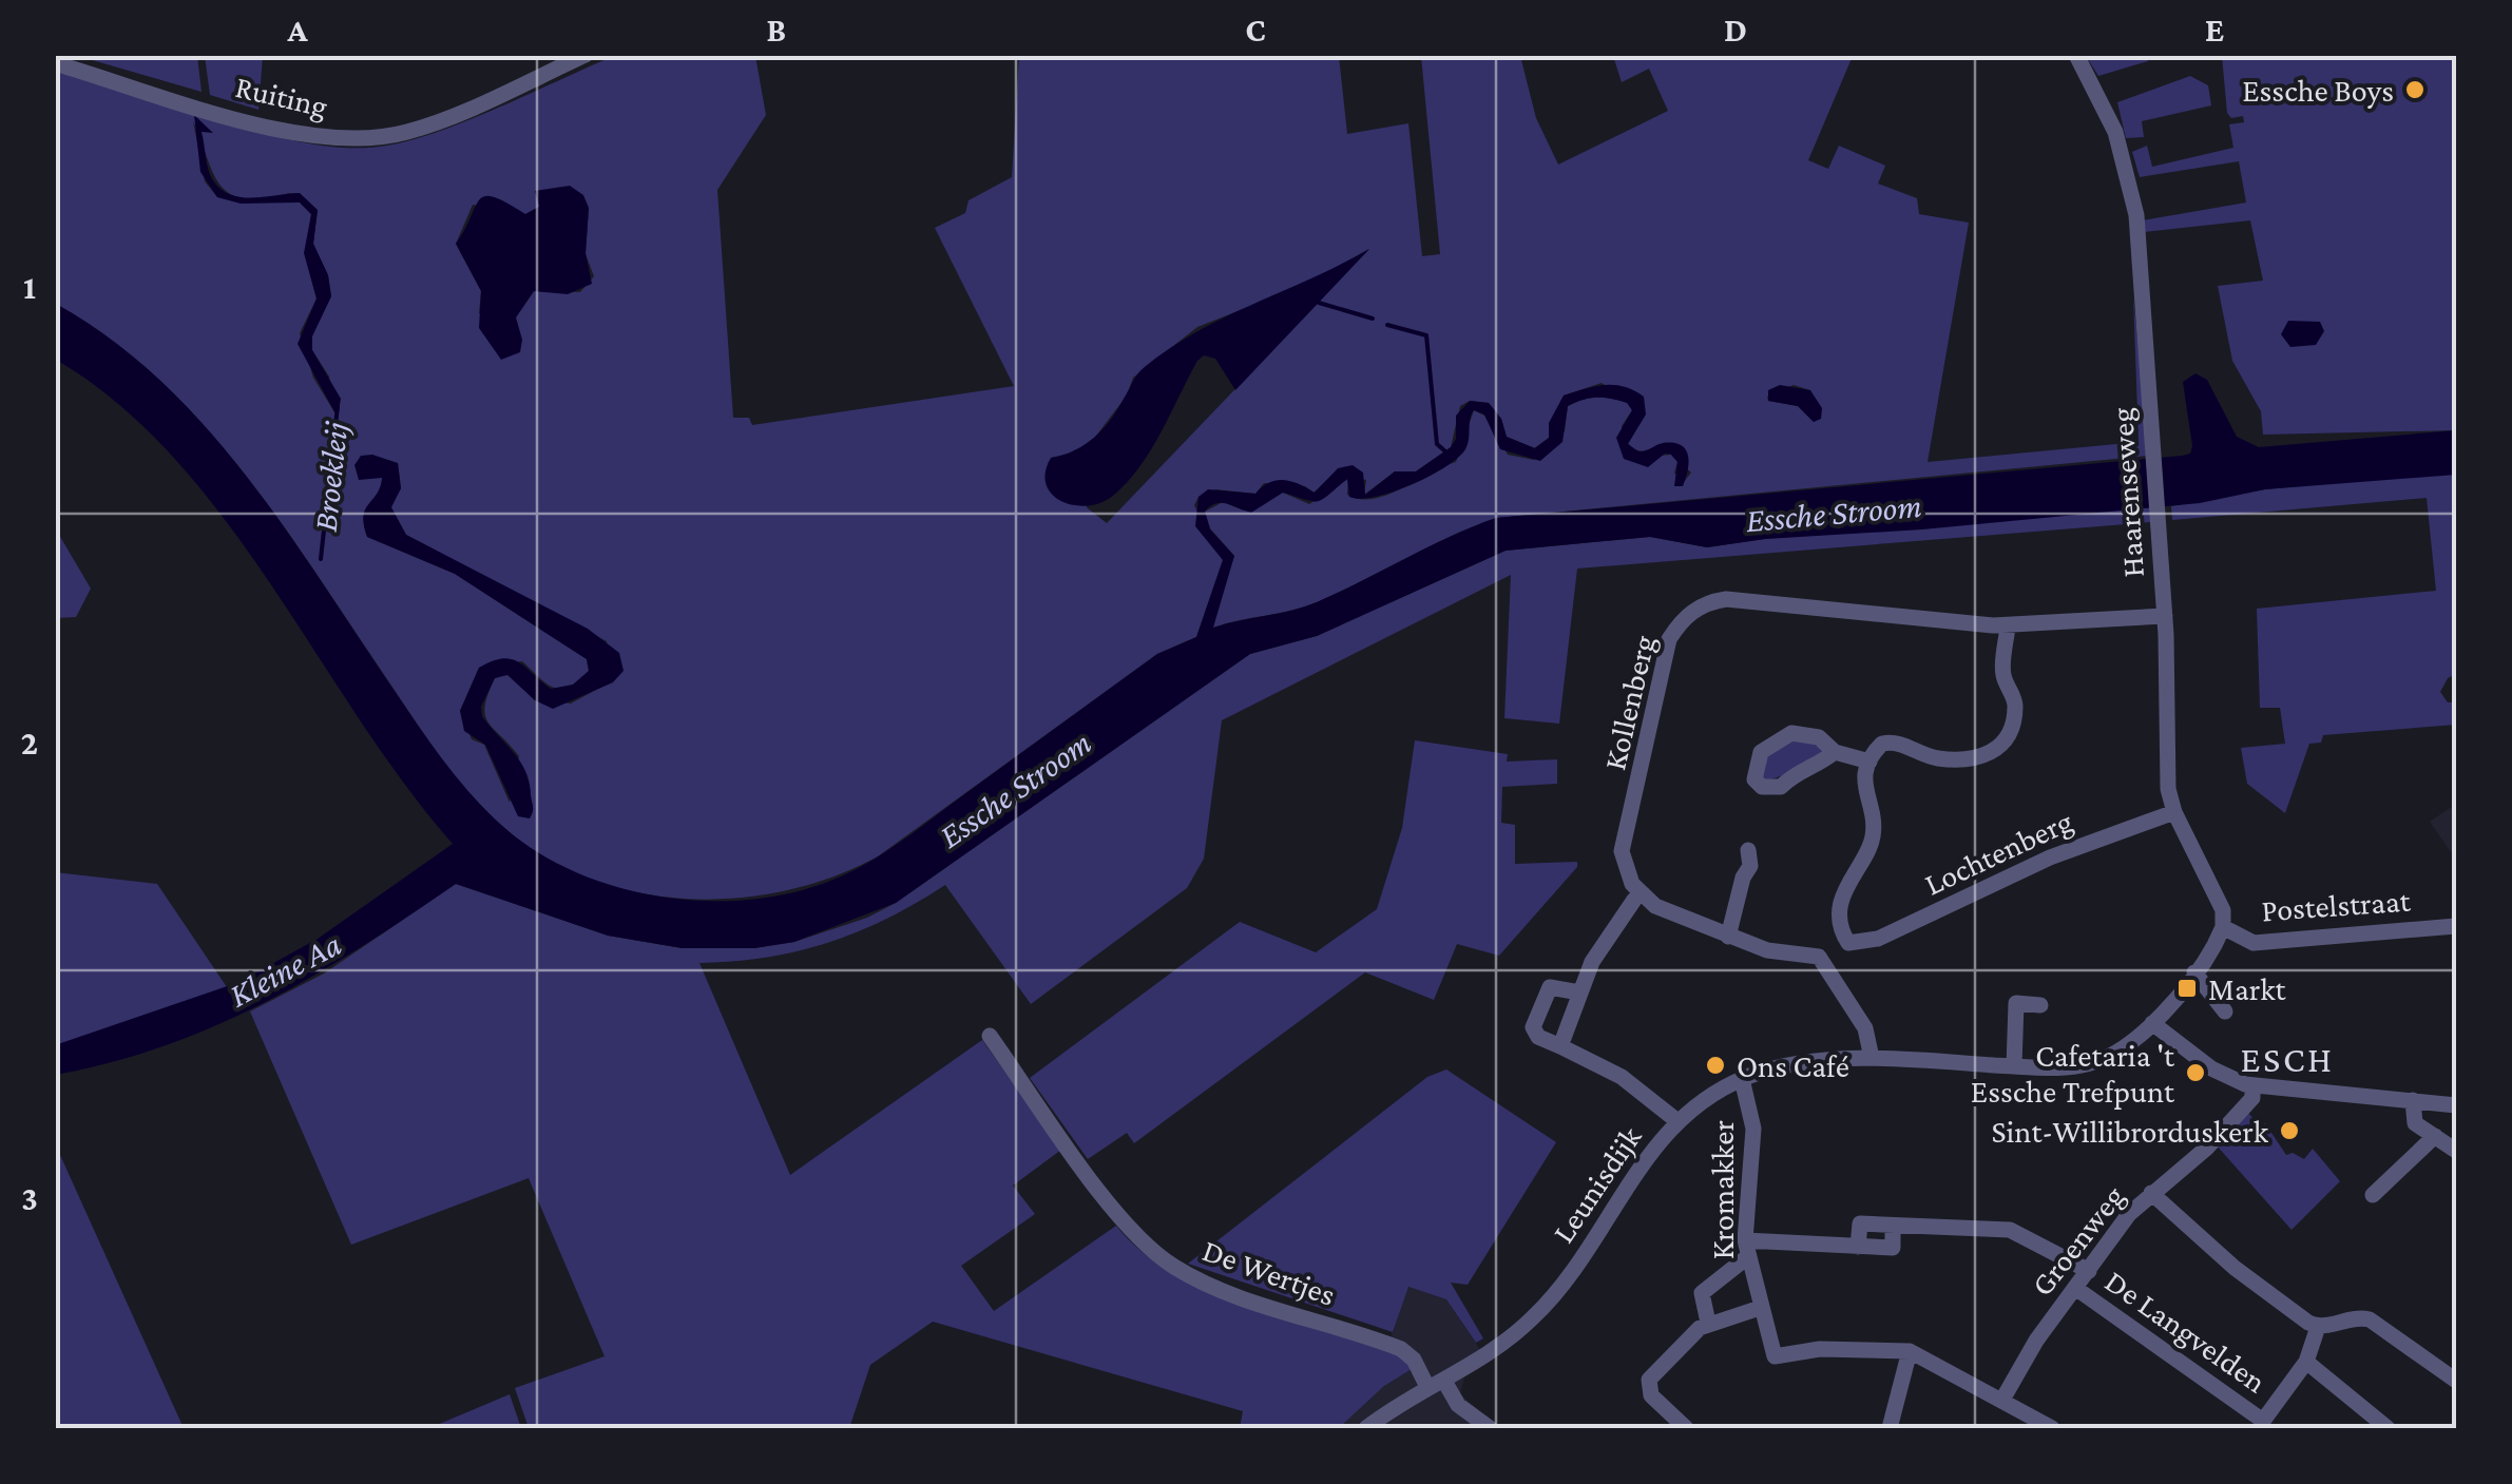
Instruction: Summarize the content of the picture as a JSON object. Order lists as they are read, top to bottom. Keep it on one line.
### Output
{"streets":{"street":["Ruiting","Haarenseweg","Kollenberg","Lochtenberg","Postelstraat","Leunisdijk","Kromakker","Groenweg","De Wertjes","De Langvelden"]},"crossings":[["Haarenseweg","Kollenberg"],["Haarenseweg","Lochtenberg"],["Haarenseweg","Postelstraat"],["Leunisdijk","Kromakker"],["Leunisdijk","De Wertjes"],["Groenweg","De Langvelden"]],"districts":["ESCH"],"water":["Broekleij","Essche Stroom","Kleine Aa"],"places":{"other":["Essche Boys","Ons Café","Cafetaria 't Essche Trefpunt","Sint-Willibrorduskerk"],"transit":["Markt"]},"grid":{"columns":["A","B","C","D","E"],"rows":["1","2","3"]}}
